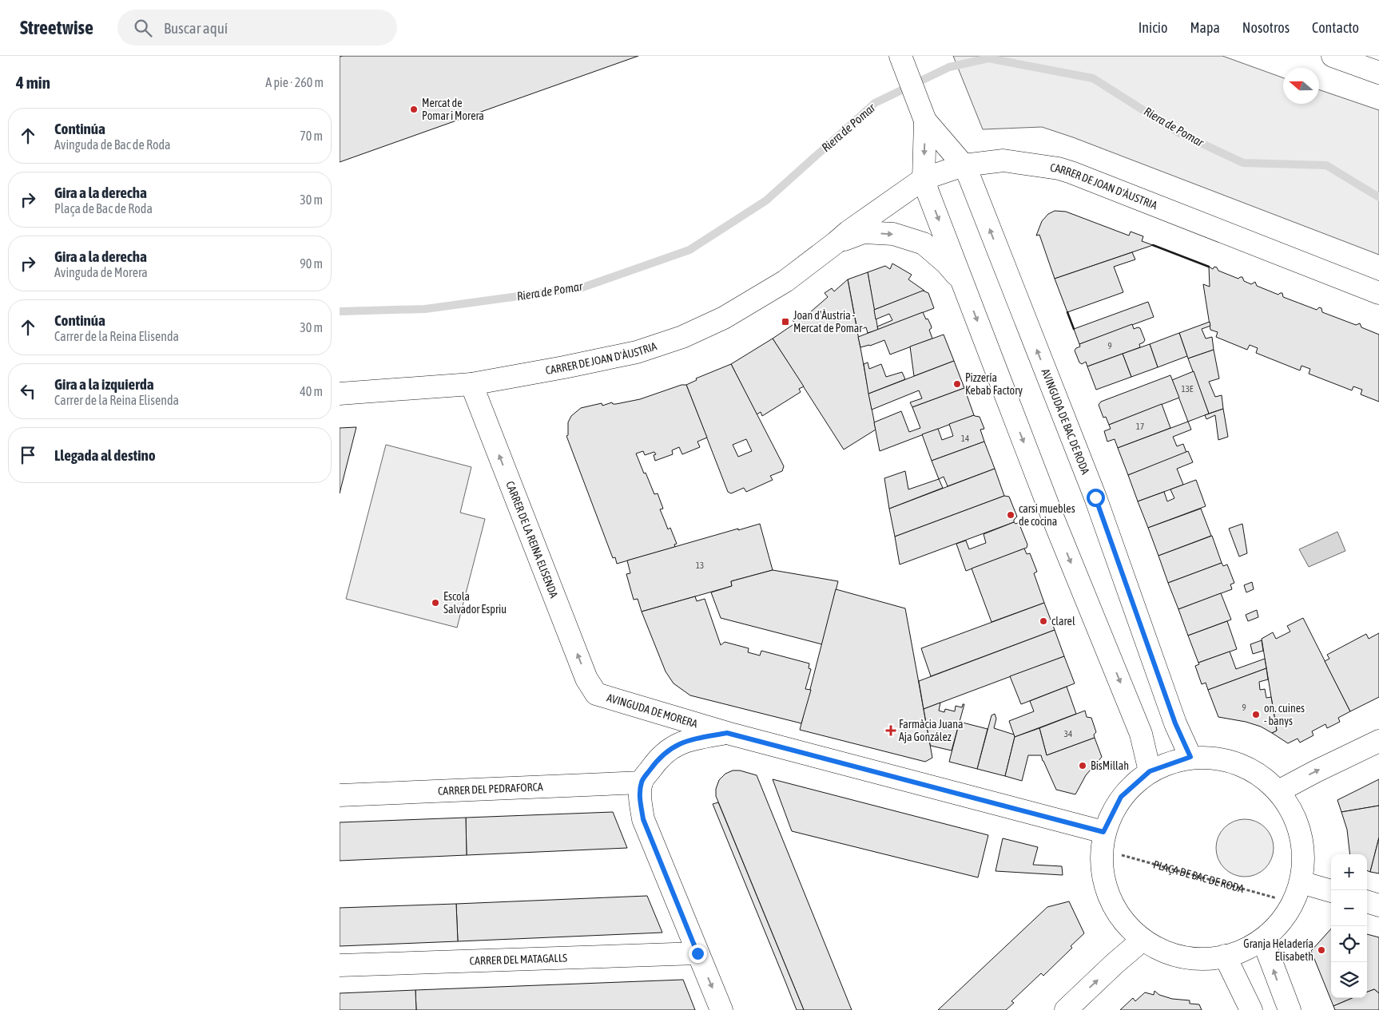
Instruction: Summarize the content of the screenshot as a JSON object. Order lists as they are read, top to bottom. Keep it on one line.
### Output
{"streets":{"street":["CARRER DE JOAN D'ÀUSTRIA","AVINGUDA DE BAC DE RODA","CARRER DE LA REINA ELISENDA","AVINGUDA DE MORERA","CARRER DEL PEDRAFORCA","CARRER DEL MATAGALLS"],"path":["PLAÇA DE BAC DE RODA"]},"crossings":[["CARRER DE JOAN D'ÀUSTRIA","AVINGUDA DE BAC DE RODA"],["CARRER DE JOAN D'ÀUSTRIA","CARRER DE LA REINA ELISENDA"],["CARRER DE LA REINA ELISENDA","AVINGUDA DE MORERA"]],"one_way":["CARRER DE LA REINA ELISENDA"],"water":["Riera de Pomar"],"places":{"other":["Mercat de Pomar i Morera","Pizzería Kebab Factory","carsi muebles de cocina","Escola Salvador Espriu","clarel","on. cuines - banys","BisMillah","Granja Heladería Elisabeth"],"transit":["Joan d'Àustria - Mercat de Pomar"],"health":["Farmàcia Juana Aja González"]},"house_numbers":["9","13E","17","14","13","9","34"],"north":"left","page":{"header":"Streetwise","search":"Buscar aquí","nav":["Inicio","Mapa","Nosotros","Contacto"],"heading":["4 min","A pie · 260 m"],"list":[["Continúa","Avinguda de Bac de Roda","70 m"],["Gira a la derecha","Plaça de Bac de Roda","30 m"],["Gira a la derecha","Avinguda de Morera","90 m"],["Continúa","Carrer de la Reina Elisenda","30 m"],["Gira a la izquierda","Carrer de la Reina Elisenda","40 m"],"Llegada al destino"],"map_buttons":["+","−"]}}
